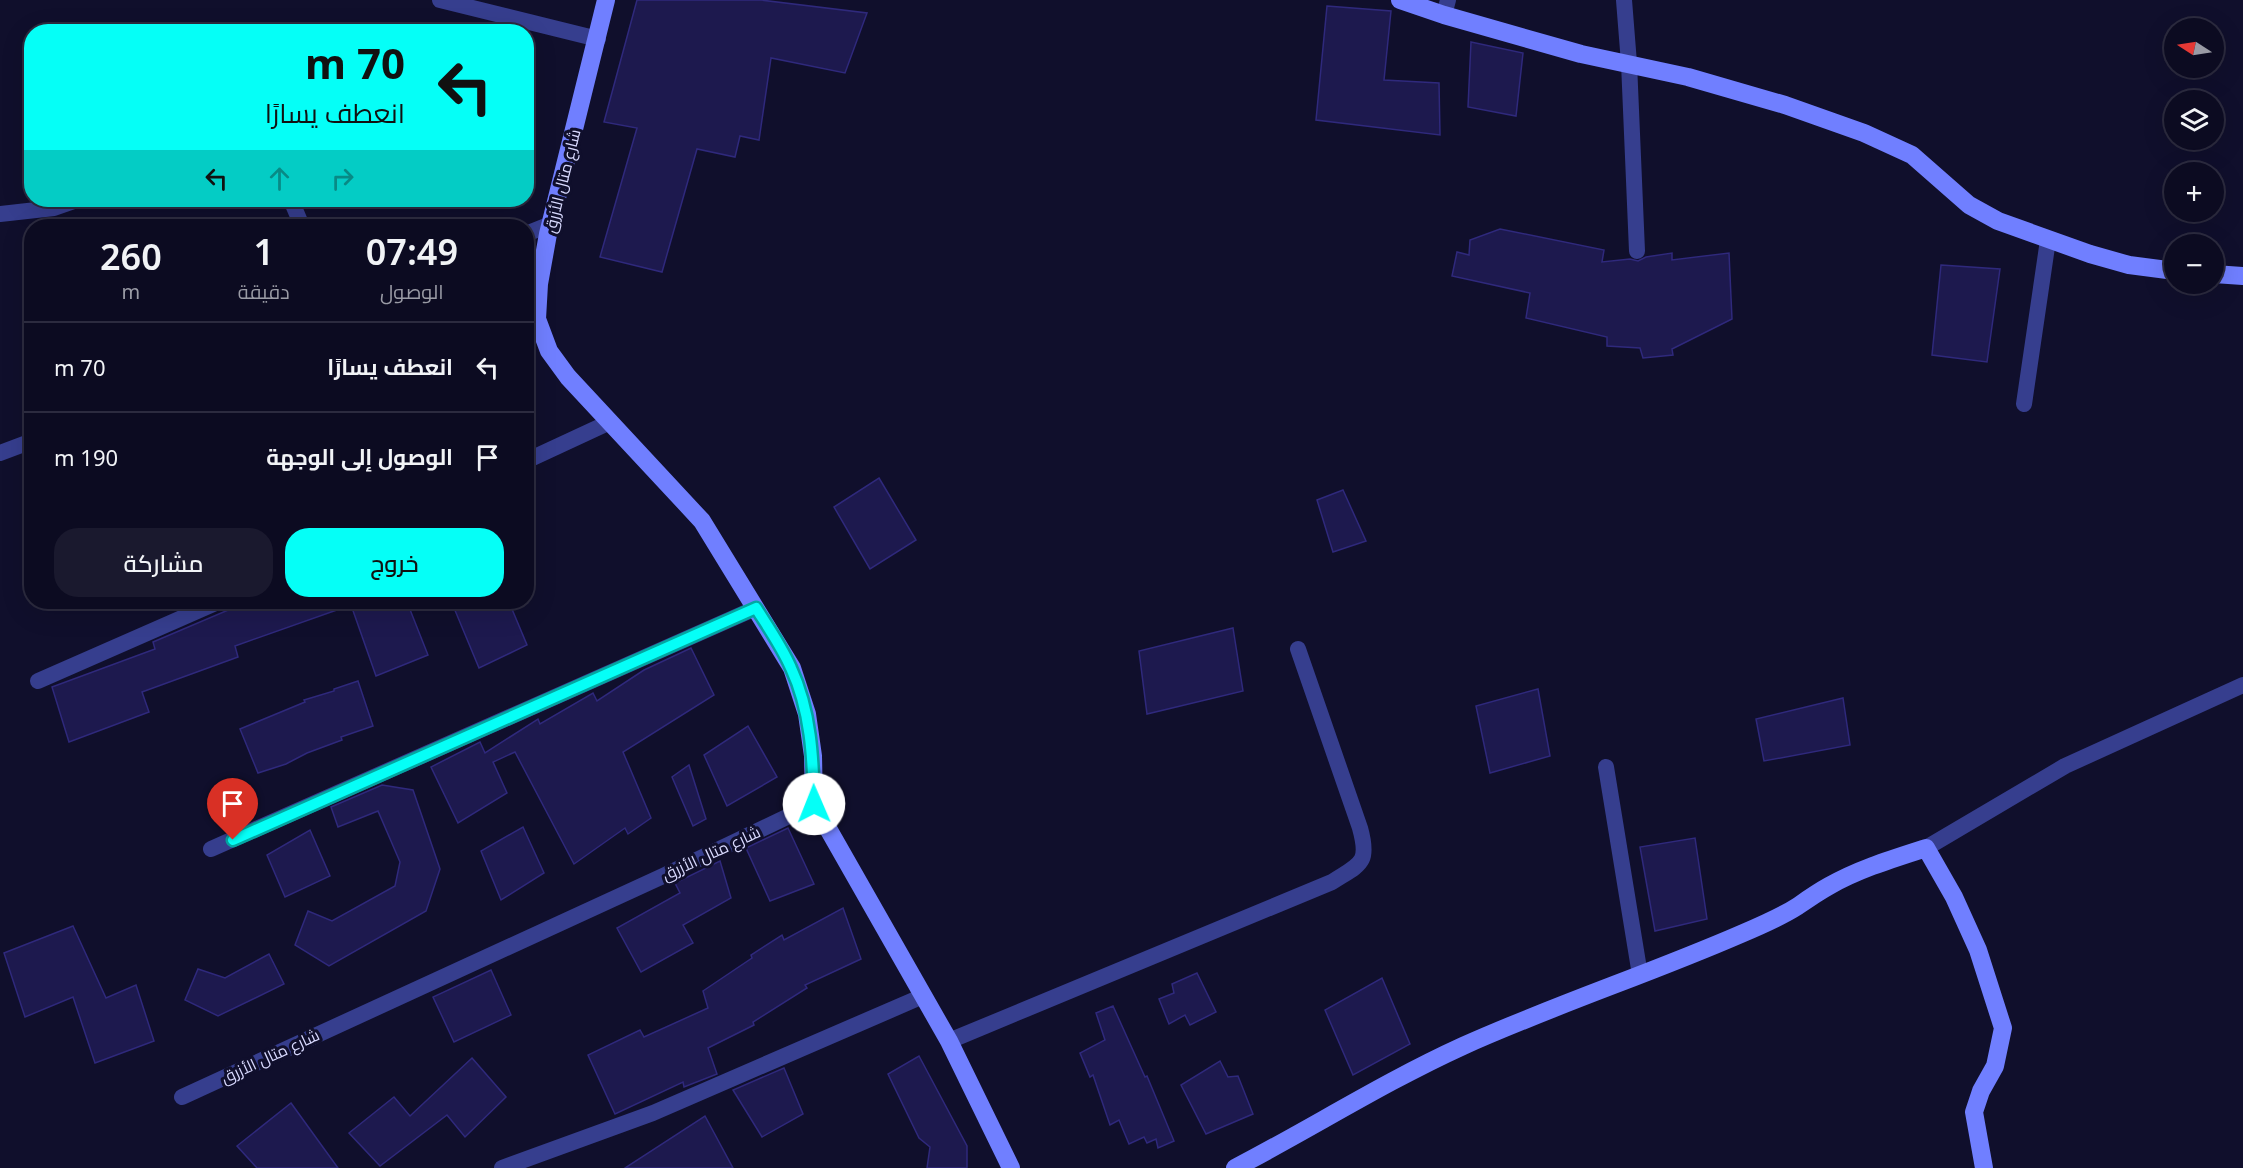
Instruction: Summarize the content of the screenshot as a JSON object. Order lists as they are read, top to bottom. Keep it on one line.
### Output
{"streets":{"street":["شارع متال الأزرق"]},"north":"left","page":{"map_buttons":["+","−"],"turn":["70 m","انعطف يسارًا"],"eta":["07:49","الوصول","1","دقيقة","260","m"],"list":[{"name":"انعطف يسارًا","value":"70 m"},{"name":"الوصول إلى الوجهة","value":"190 m"}],"buttons":["خروج","مشاركة"]}}
